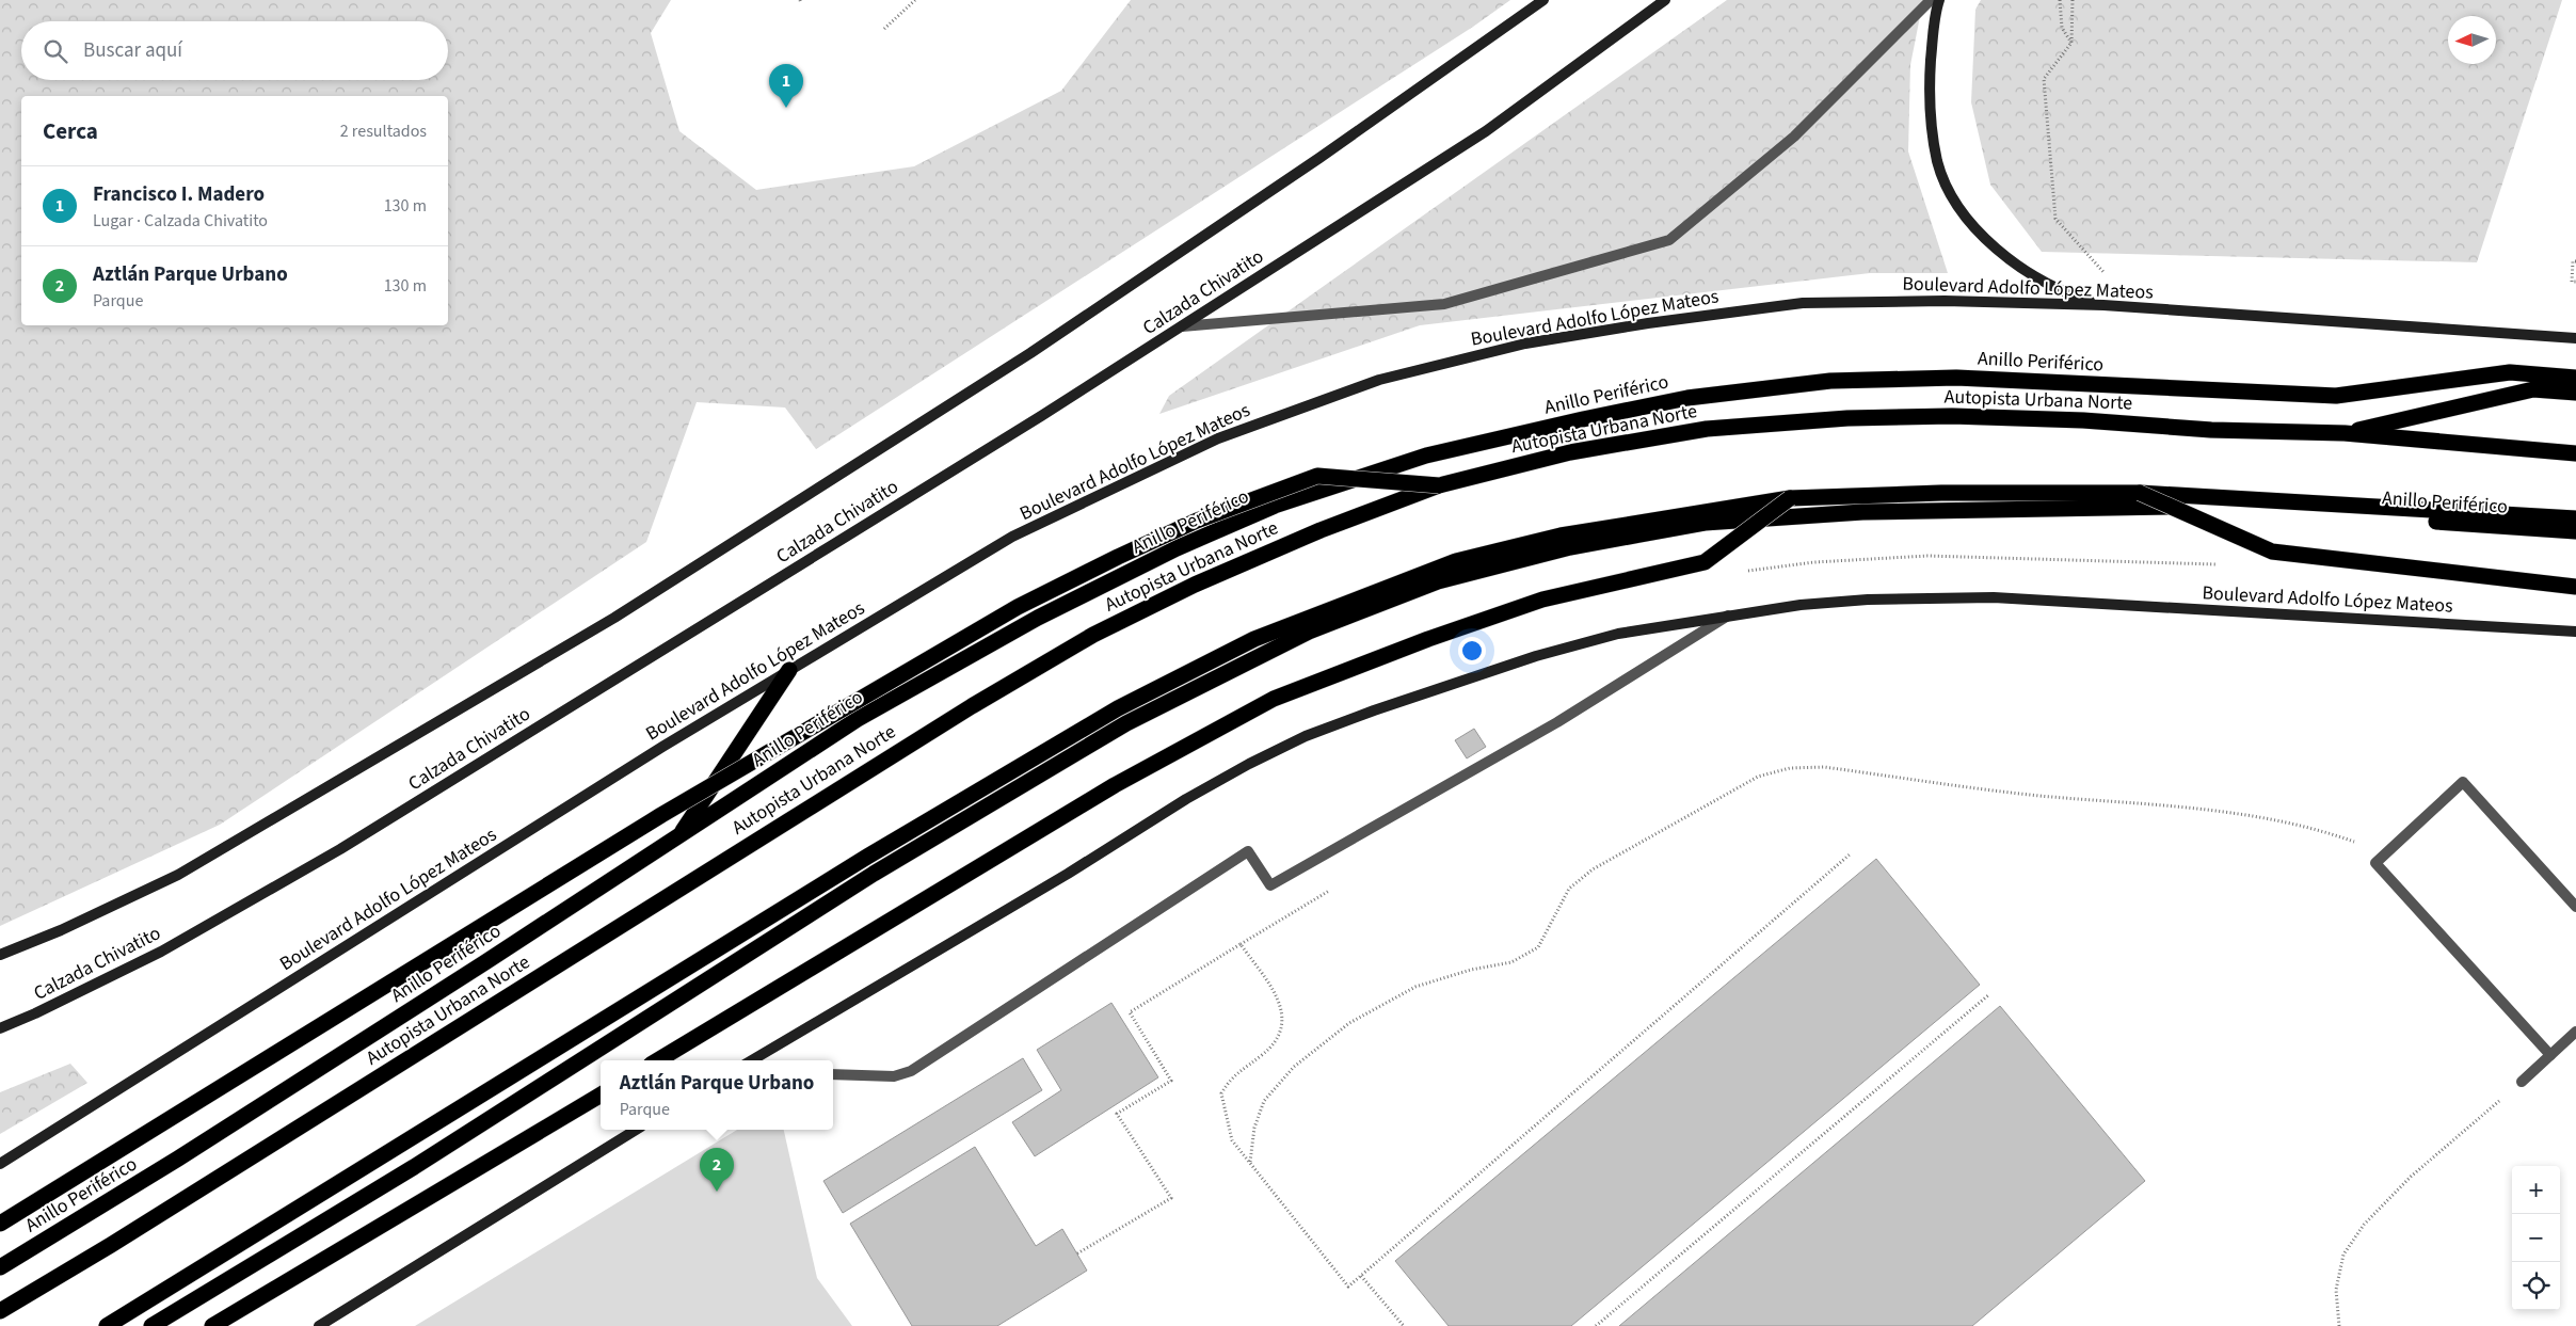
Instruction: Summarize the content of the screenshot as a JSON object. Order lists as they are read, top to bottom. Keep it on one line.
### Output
{"streets":{"highway":["Anillo Periférico","Autopista Urbana Norte"],"main road":["Boulevard Adolfo López Mateos","Calzada Chivatito"]},"north":"left","page":{"search":"Buscar aquí","pins":["1","2"],"heading":["Cerca","2 resultados"],"list":[{"mark":"1","name":"Francisco I. Madero","note":"Lugar · Calzada Chivatito","value":"130 m"},{"mark":"2","name":"Aztlán Parque Urbano","note":"Parque","value":"130 m"}],"popup":["Aztlán Parque Urbano","Parque"],"map_buttons":["+","−"]}}
